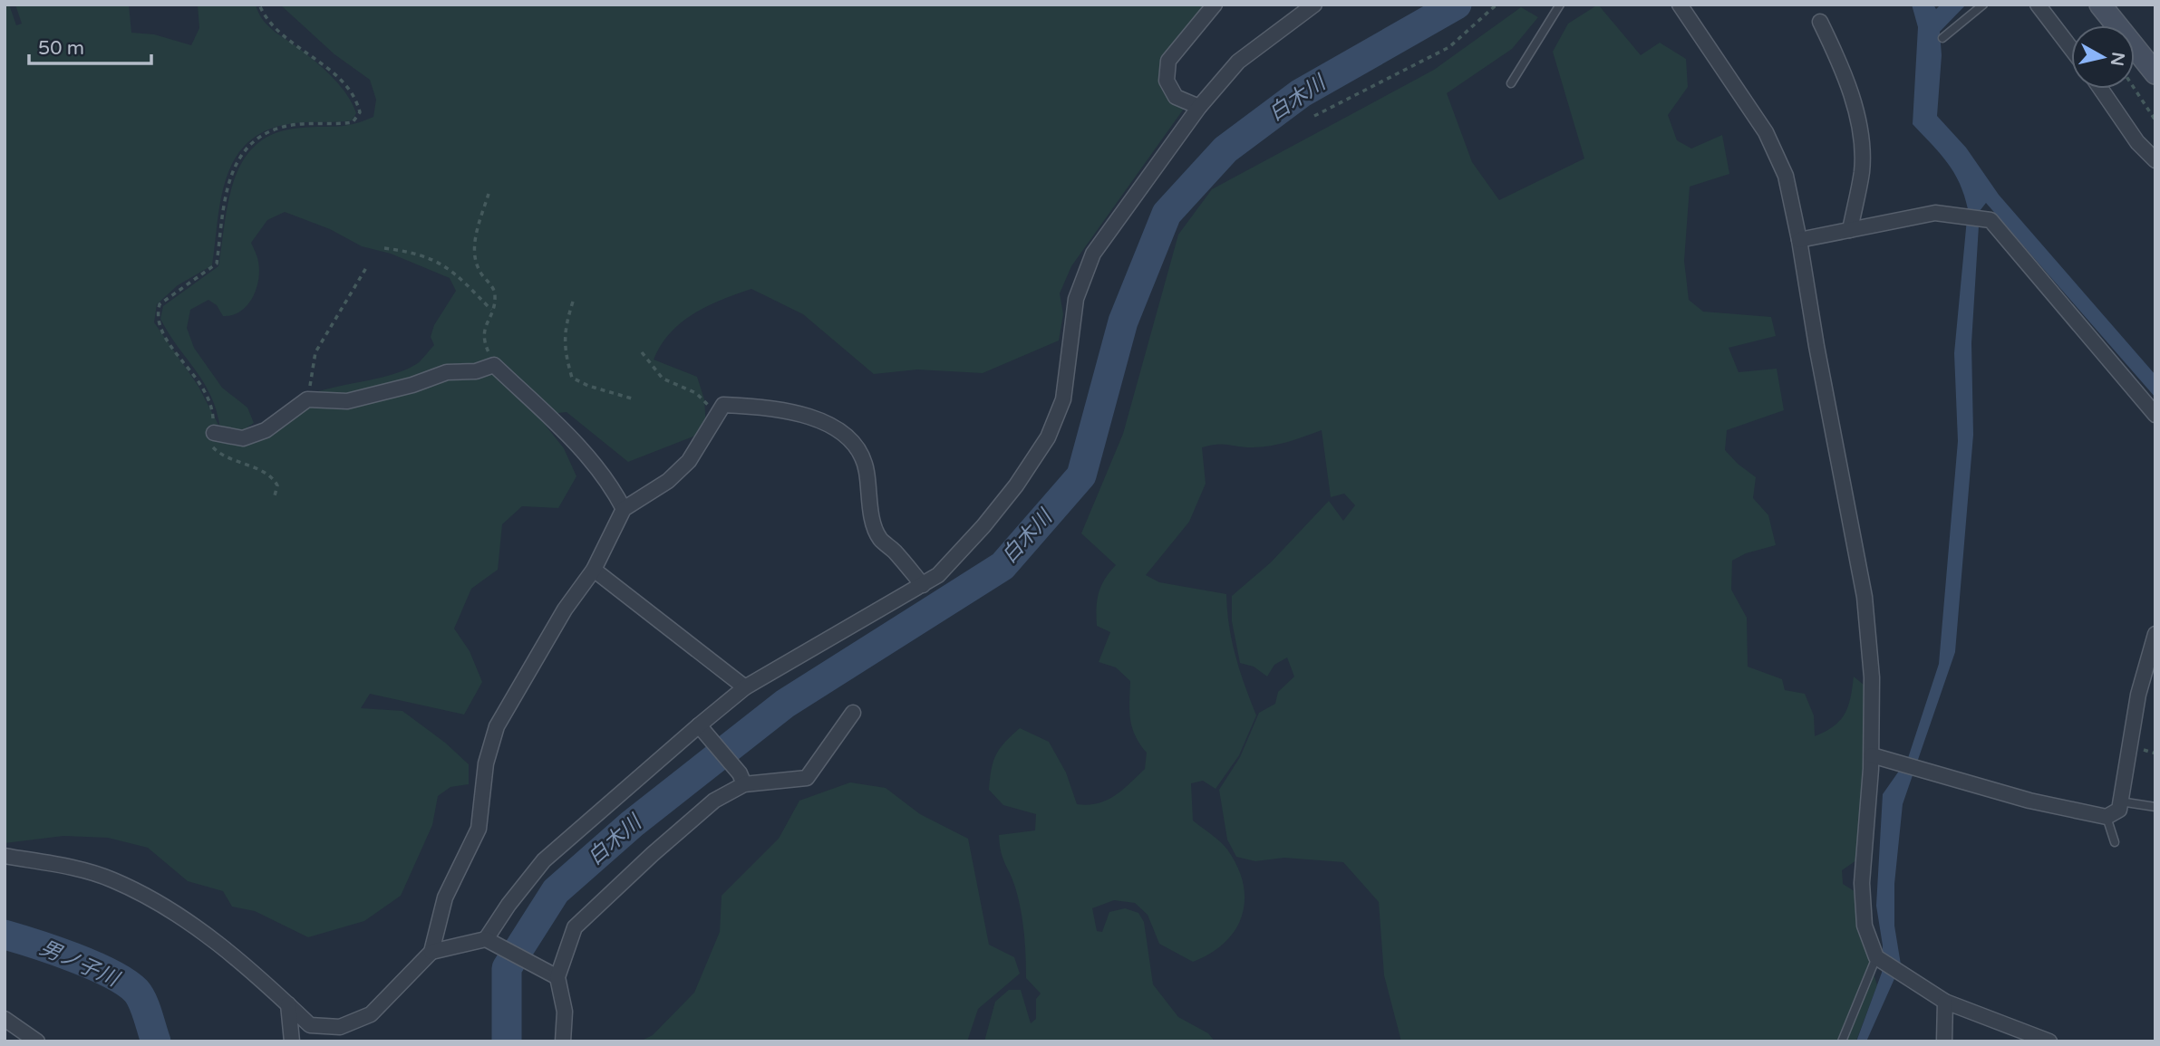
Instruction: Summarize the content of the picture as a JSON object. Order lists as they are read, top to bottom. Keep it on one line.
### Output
{"water":["白木川","男ノ子川"],"scale_bar":"50 m","north":"right"}
